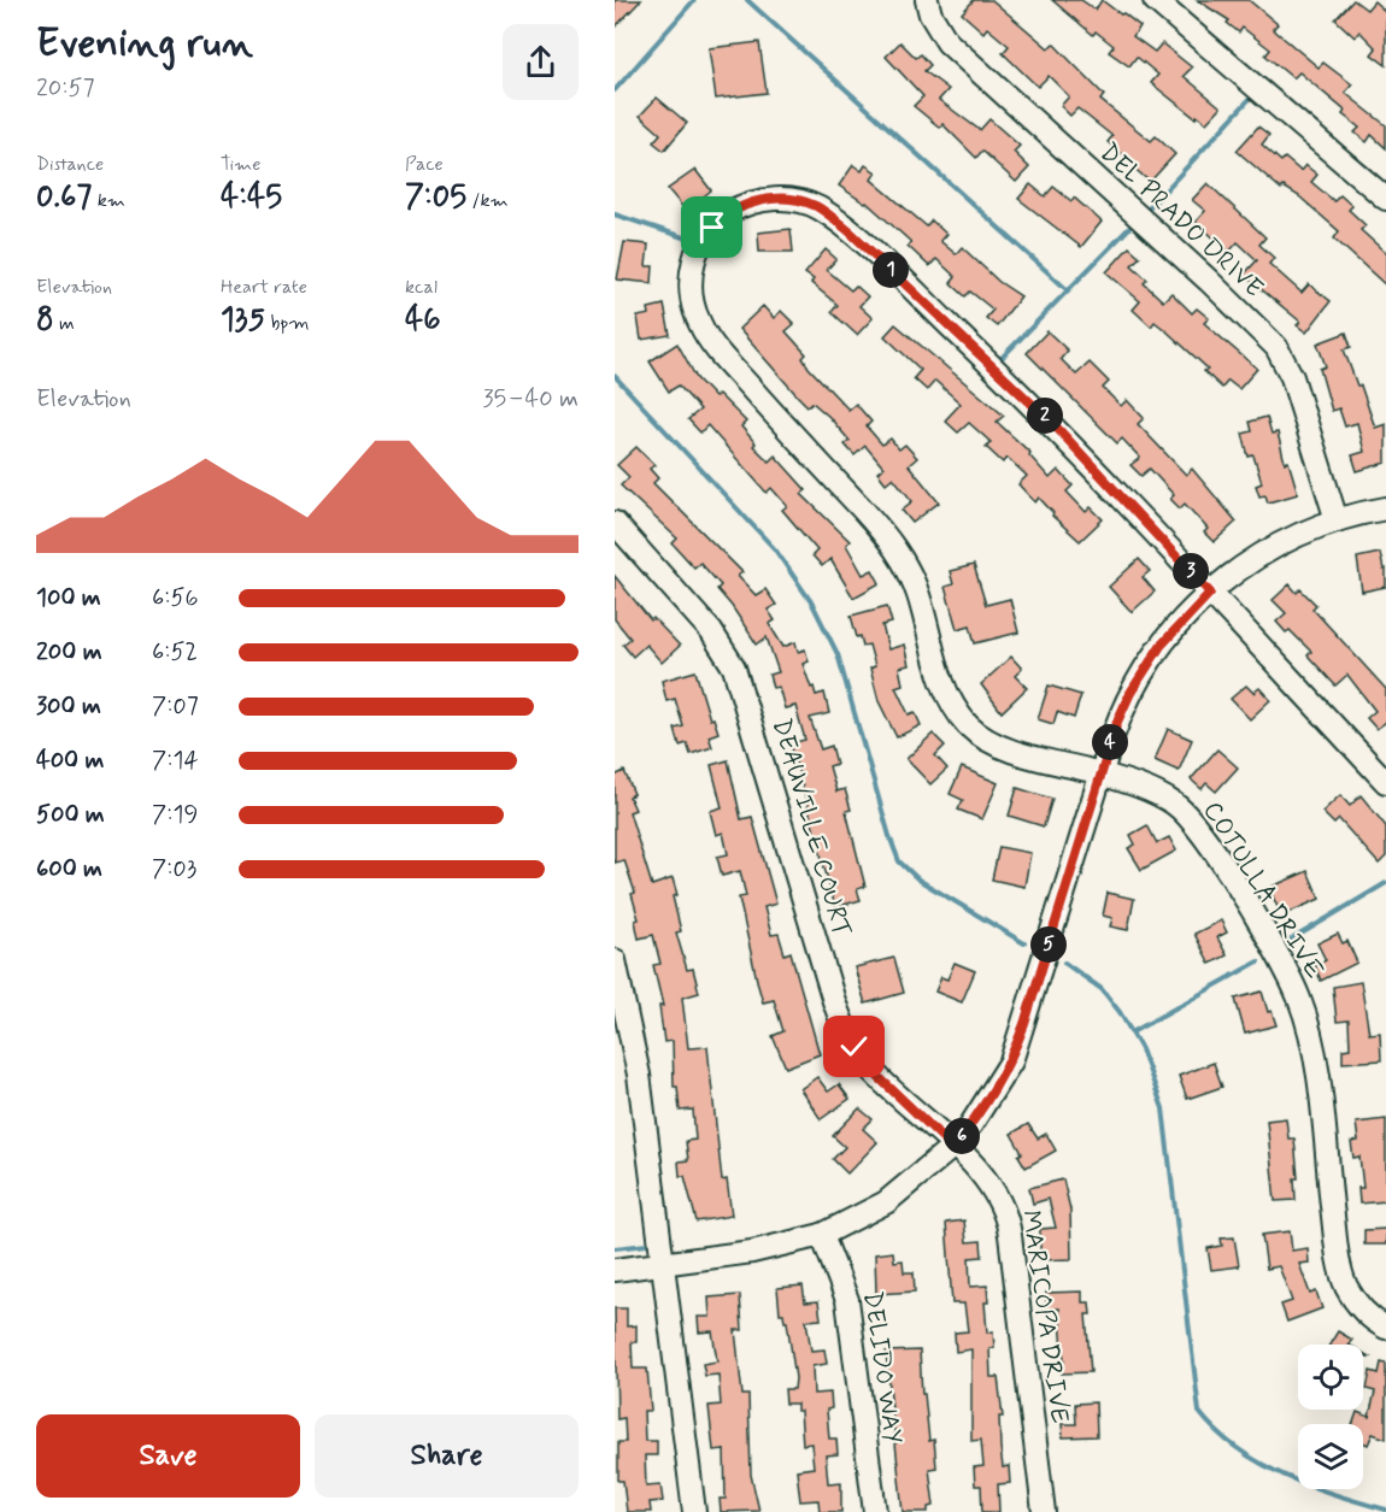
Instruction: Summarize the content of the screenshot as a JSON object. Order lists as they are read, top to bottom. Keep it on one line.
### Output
{"streets":{"street":["DEL PRADO DRIVE","DEAUVILLE COURT","COTULLA DRIVE","MARICOPA DRIVE","DELIDO WAY"]},"crossings":[["DEAUVILLE COURT","MARICOPA DRIVE"]],"page":{"heading":["Evening run","20:57"],"stats":[["Distance","0.67 km"],["Time","4:45"],["Pace","7:05 /km"],["Elevation","8 m"],["Heart rate","135 bpm"],["kcal","46"]],"pins":["1","2","3","4","5","6"],"chart":["Elevation","35–40 m"],"list":[{"name":"100 m","note":"6:56"},{"name":"200 m","note":"6:52"},{"name":"300 m","note":"7:07"},{"name":"400 m","note":"7:14"},{"name":"500 m","note":"7:19"},{"name":"600 m","note":"7:03"}],"buttons":["Save","Share"]}}
